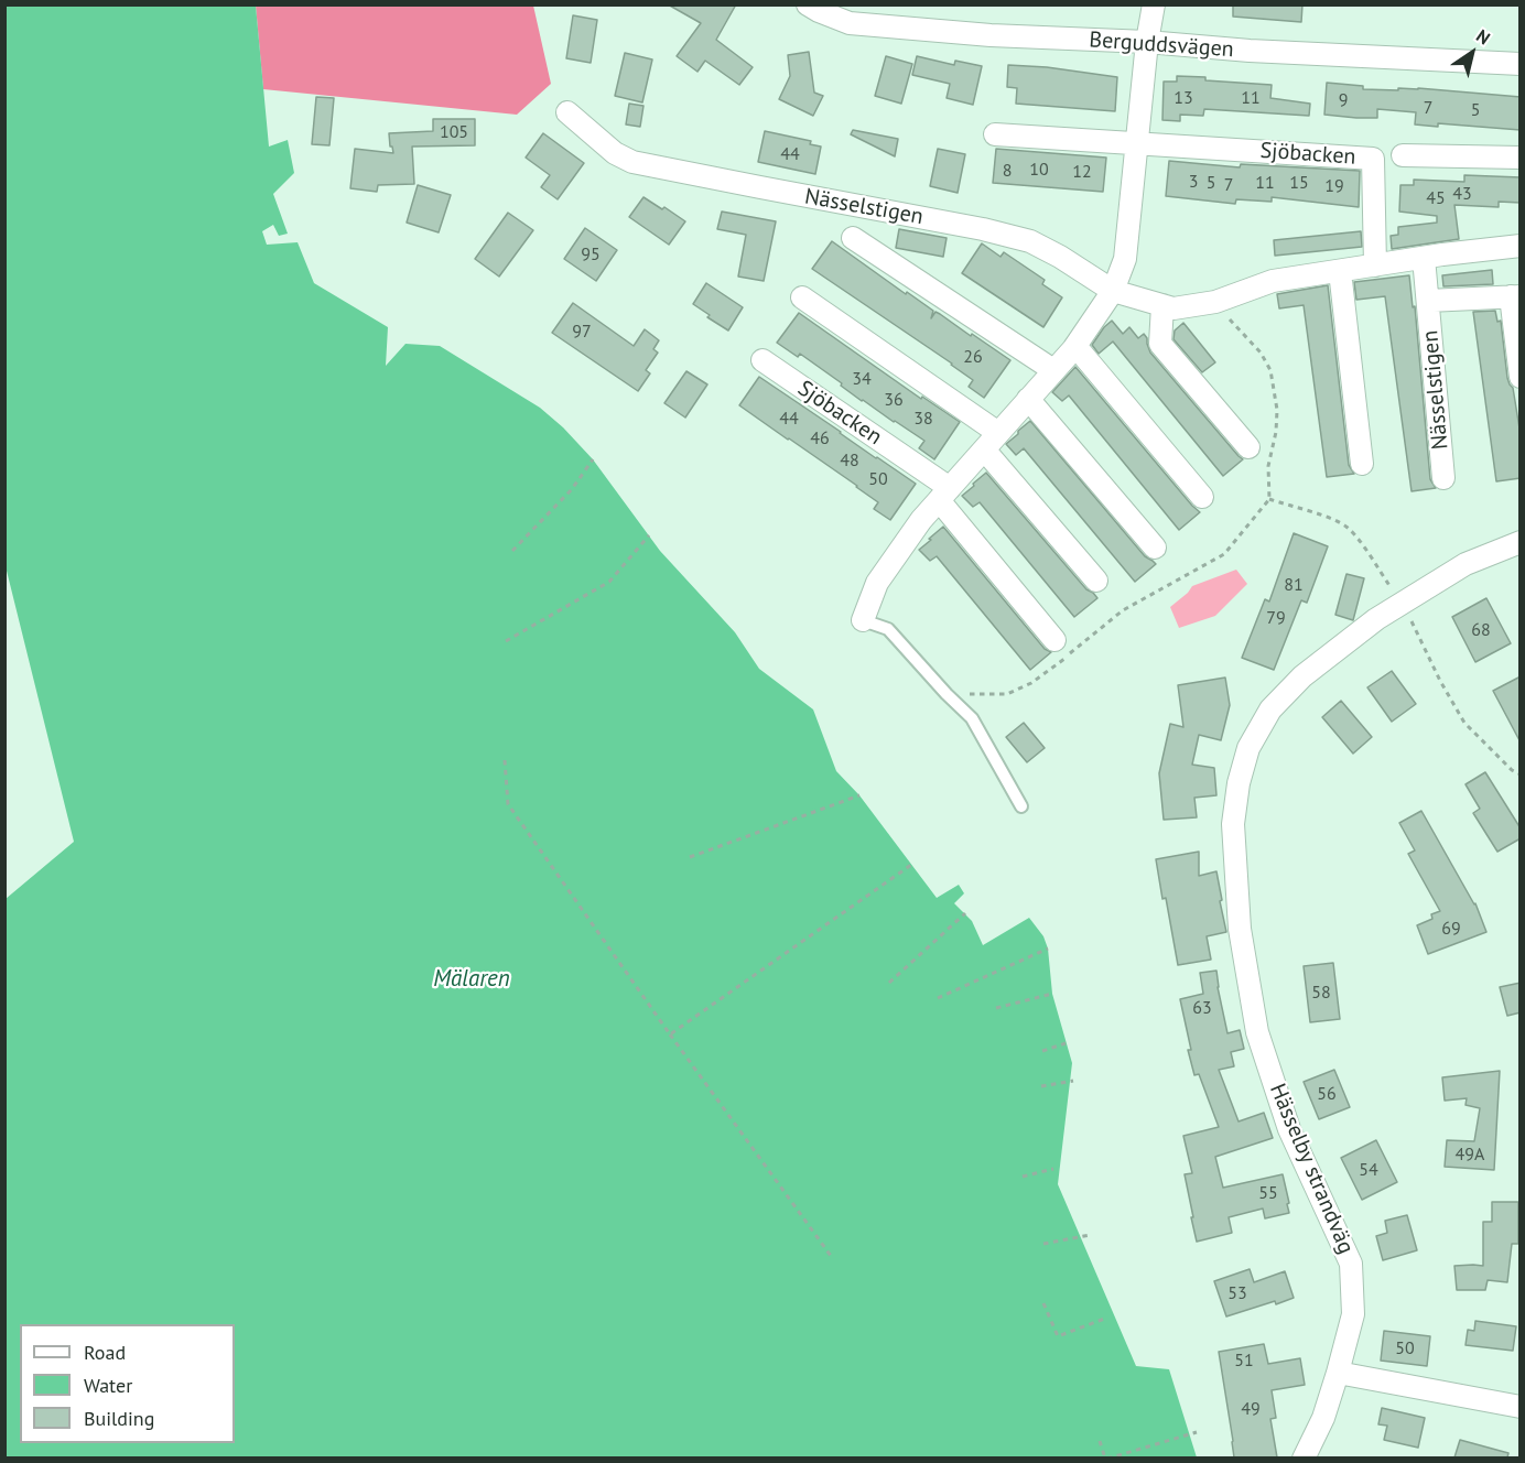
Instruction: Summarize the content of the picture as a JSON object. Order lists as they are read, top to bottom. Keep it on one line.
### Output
{"streets":{"street":["Berguddsvägen","Sjöbacken","Nässelstigen","Hässelby strandväg"]},"crossings":[["Sjöbacken","Nässelstigen"]],"water":["Mälaren"],"house_numbers":["13","11","9","7","5","105","44","10","8","12","3","5","11","15","7","19","43","45","95","97","26","34","36","44","38","46","48","50","81","79","68","69","58","63","56","49A","54","55","53","50","51","49"],"legend":["Road","Water","Building"],"north":"top right"}
